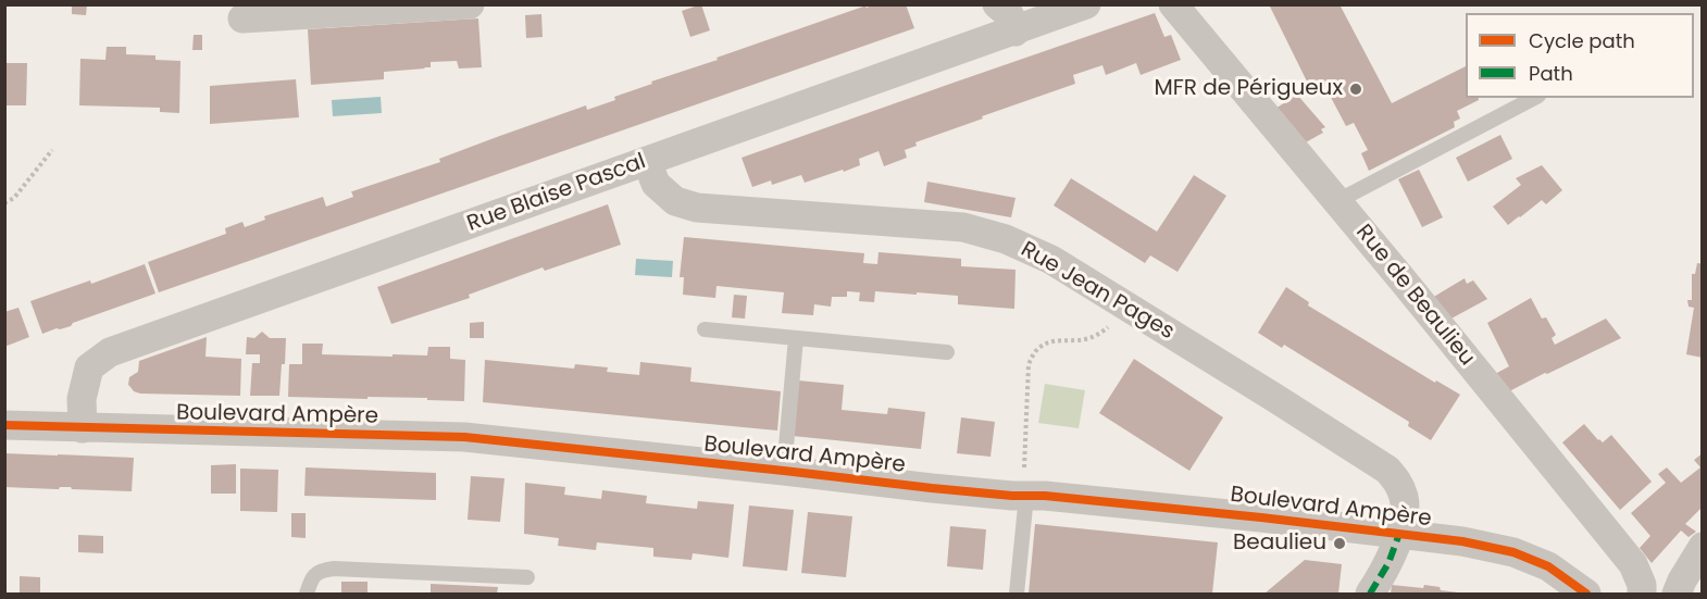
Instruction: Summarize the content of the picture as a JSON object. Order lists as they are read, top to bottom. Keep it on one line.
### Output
{"streets":{"street":["Rue Blaise Pascal","Rue Jean Pages","Rue de Beaulieu","Boulevard Ampère"]},"crossings":[["Rue Blaise Pascal","Rue Jean Pages"],["Rue Blaise Pascal","Boulevard Ampère"],["Rue Jean Pages","Boulevard Ampère"]],"places":["MFR de Périgueux","Beaulieu"],"legend":["Cycle path","Path"]}
